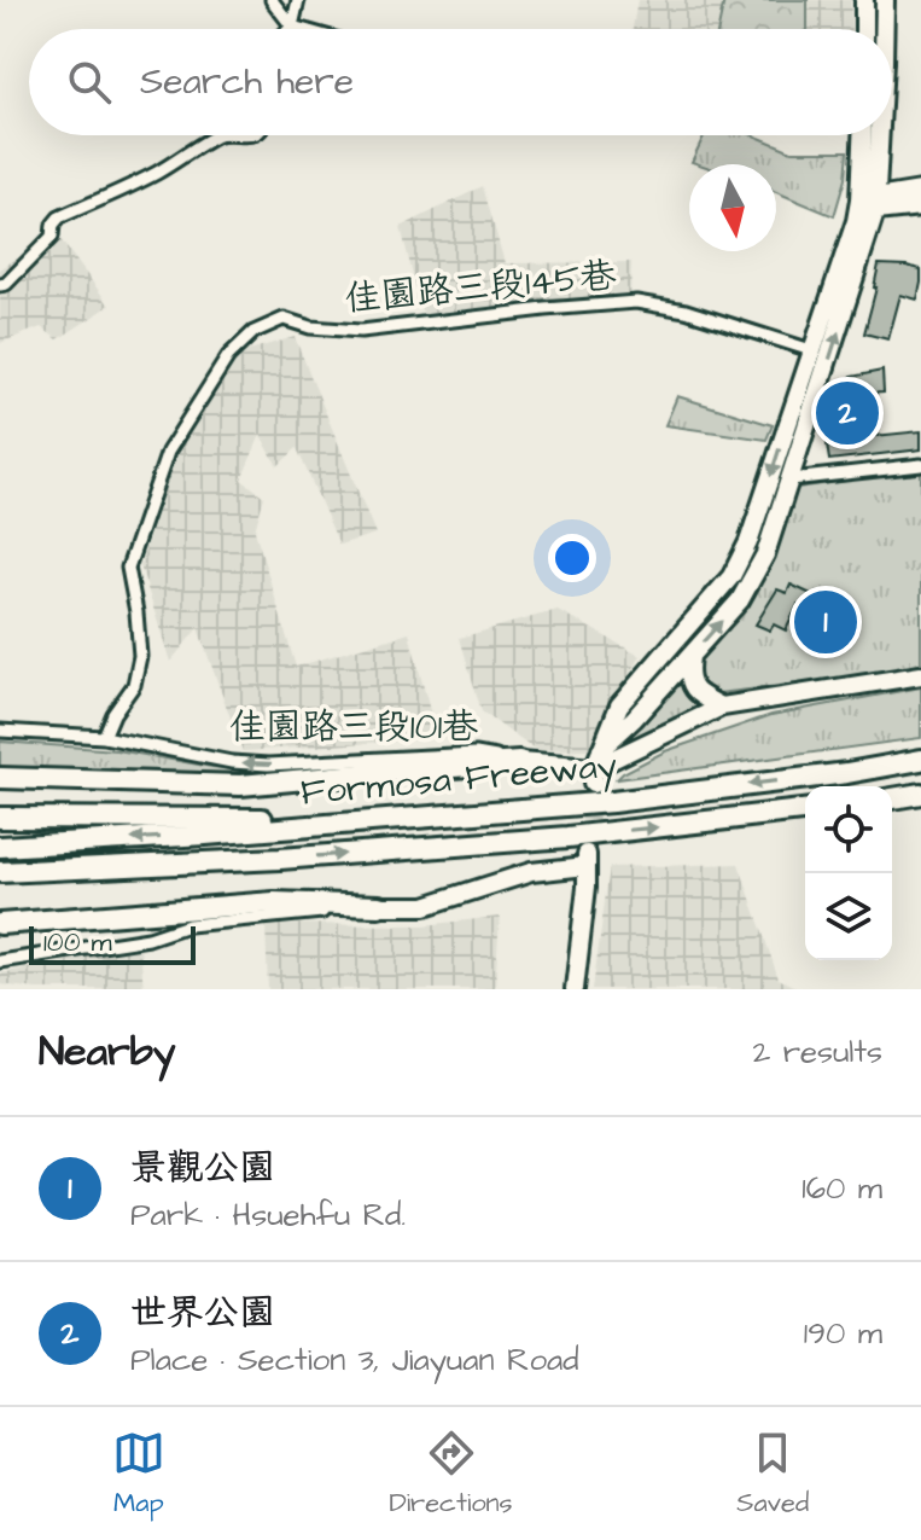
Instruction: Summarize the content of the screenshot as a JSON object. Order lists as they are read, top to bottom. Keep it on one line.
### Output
{"streets":{"highway":["Formosa Freeway"],"street":["佳園路三段145巷","佳園路三段101巷"]},"crossings":[["佳園路三段145巷","佳園路三段101巷"]],"one_way":["佳園路三段101巷"],"scale_bar":"100 m","north":"bottom","page":{"search":"Search here","pins":["2","1"],"scale":"100 m","heading":["Nearby","2 results"],"list":[{"mark":"1","name":"景觀公園","note":"Park · Hsuehfu Rd.","value":"160 m"},{"mark":"2","name":"世界公園","note":"Place · Section 3, Jiayuan Road","value":"190 m"}],"nav":["Map","Directions","Saved"]}}
